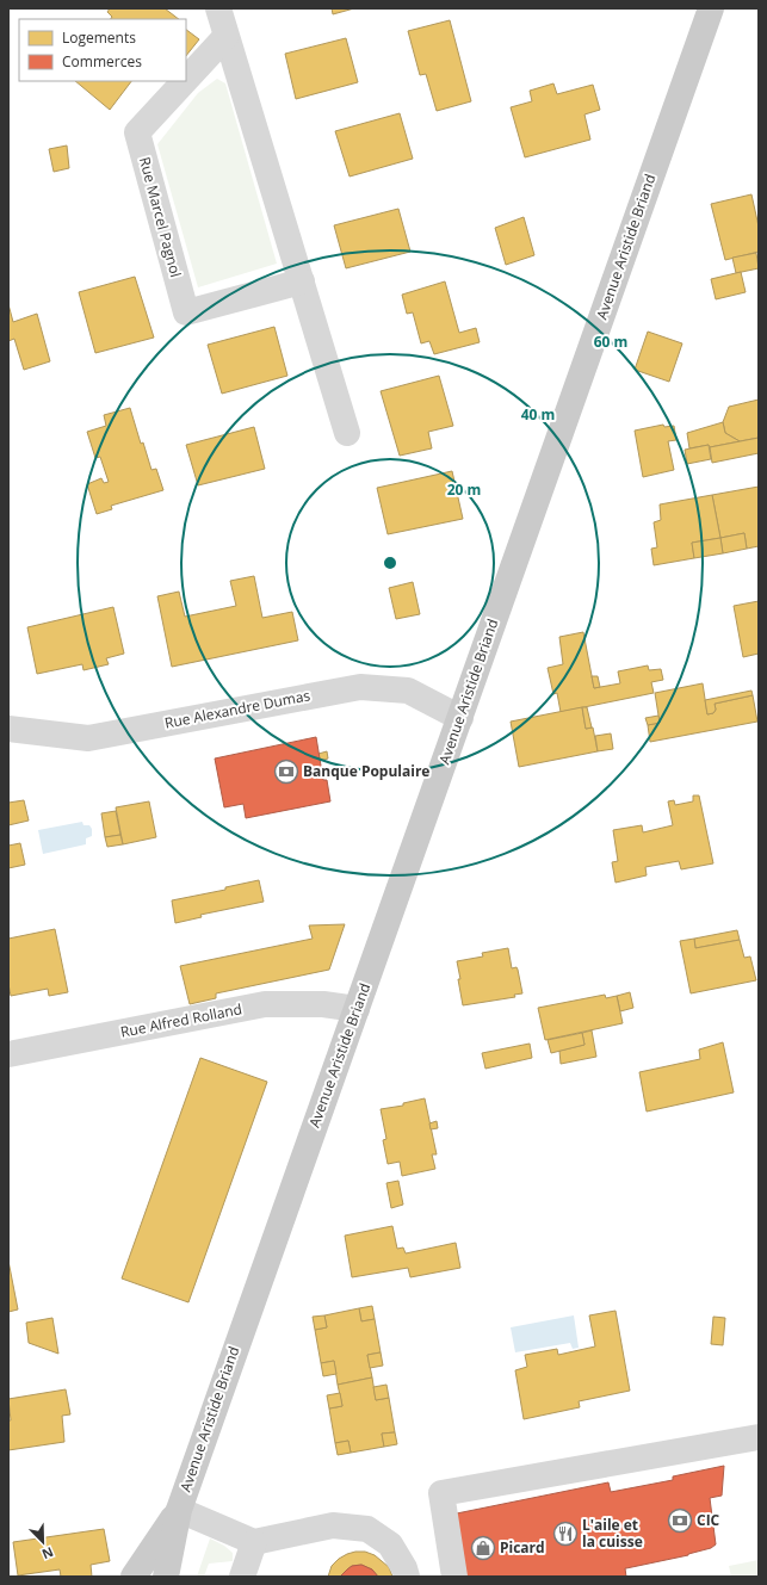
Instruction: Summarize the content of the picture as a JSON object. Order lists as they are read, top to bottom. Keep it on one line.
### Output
{"streets":{"main road":["Avenue Aristide Briand"],"street":["Rue Marcel Pagnol","Rue Alexandre Dumas","Rue Alfred Rolland"]},"crossings":[["Avenue Aristide Briand","Rue Alexandre Dumas"],["Avenue Aristide Briand","Rue Alfred Rolland"]],"places":{"bank":["Banque Populaire","CIC"],"restaurant":["L'aile et la cuisse"],"shop":["Picard"]},"legend":["Logements","Commerces"],"north":"bottom right","rings":["60 m","40 m","20 m"]}
